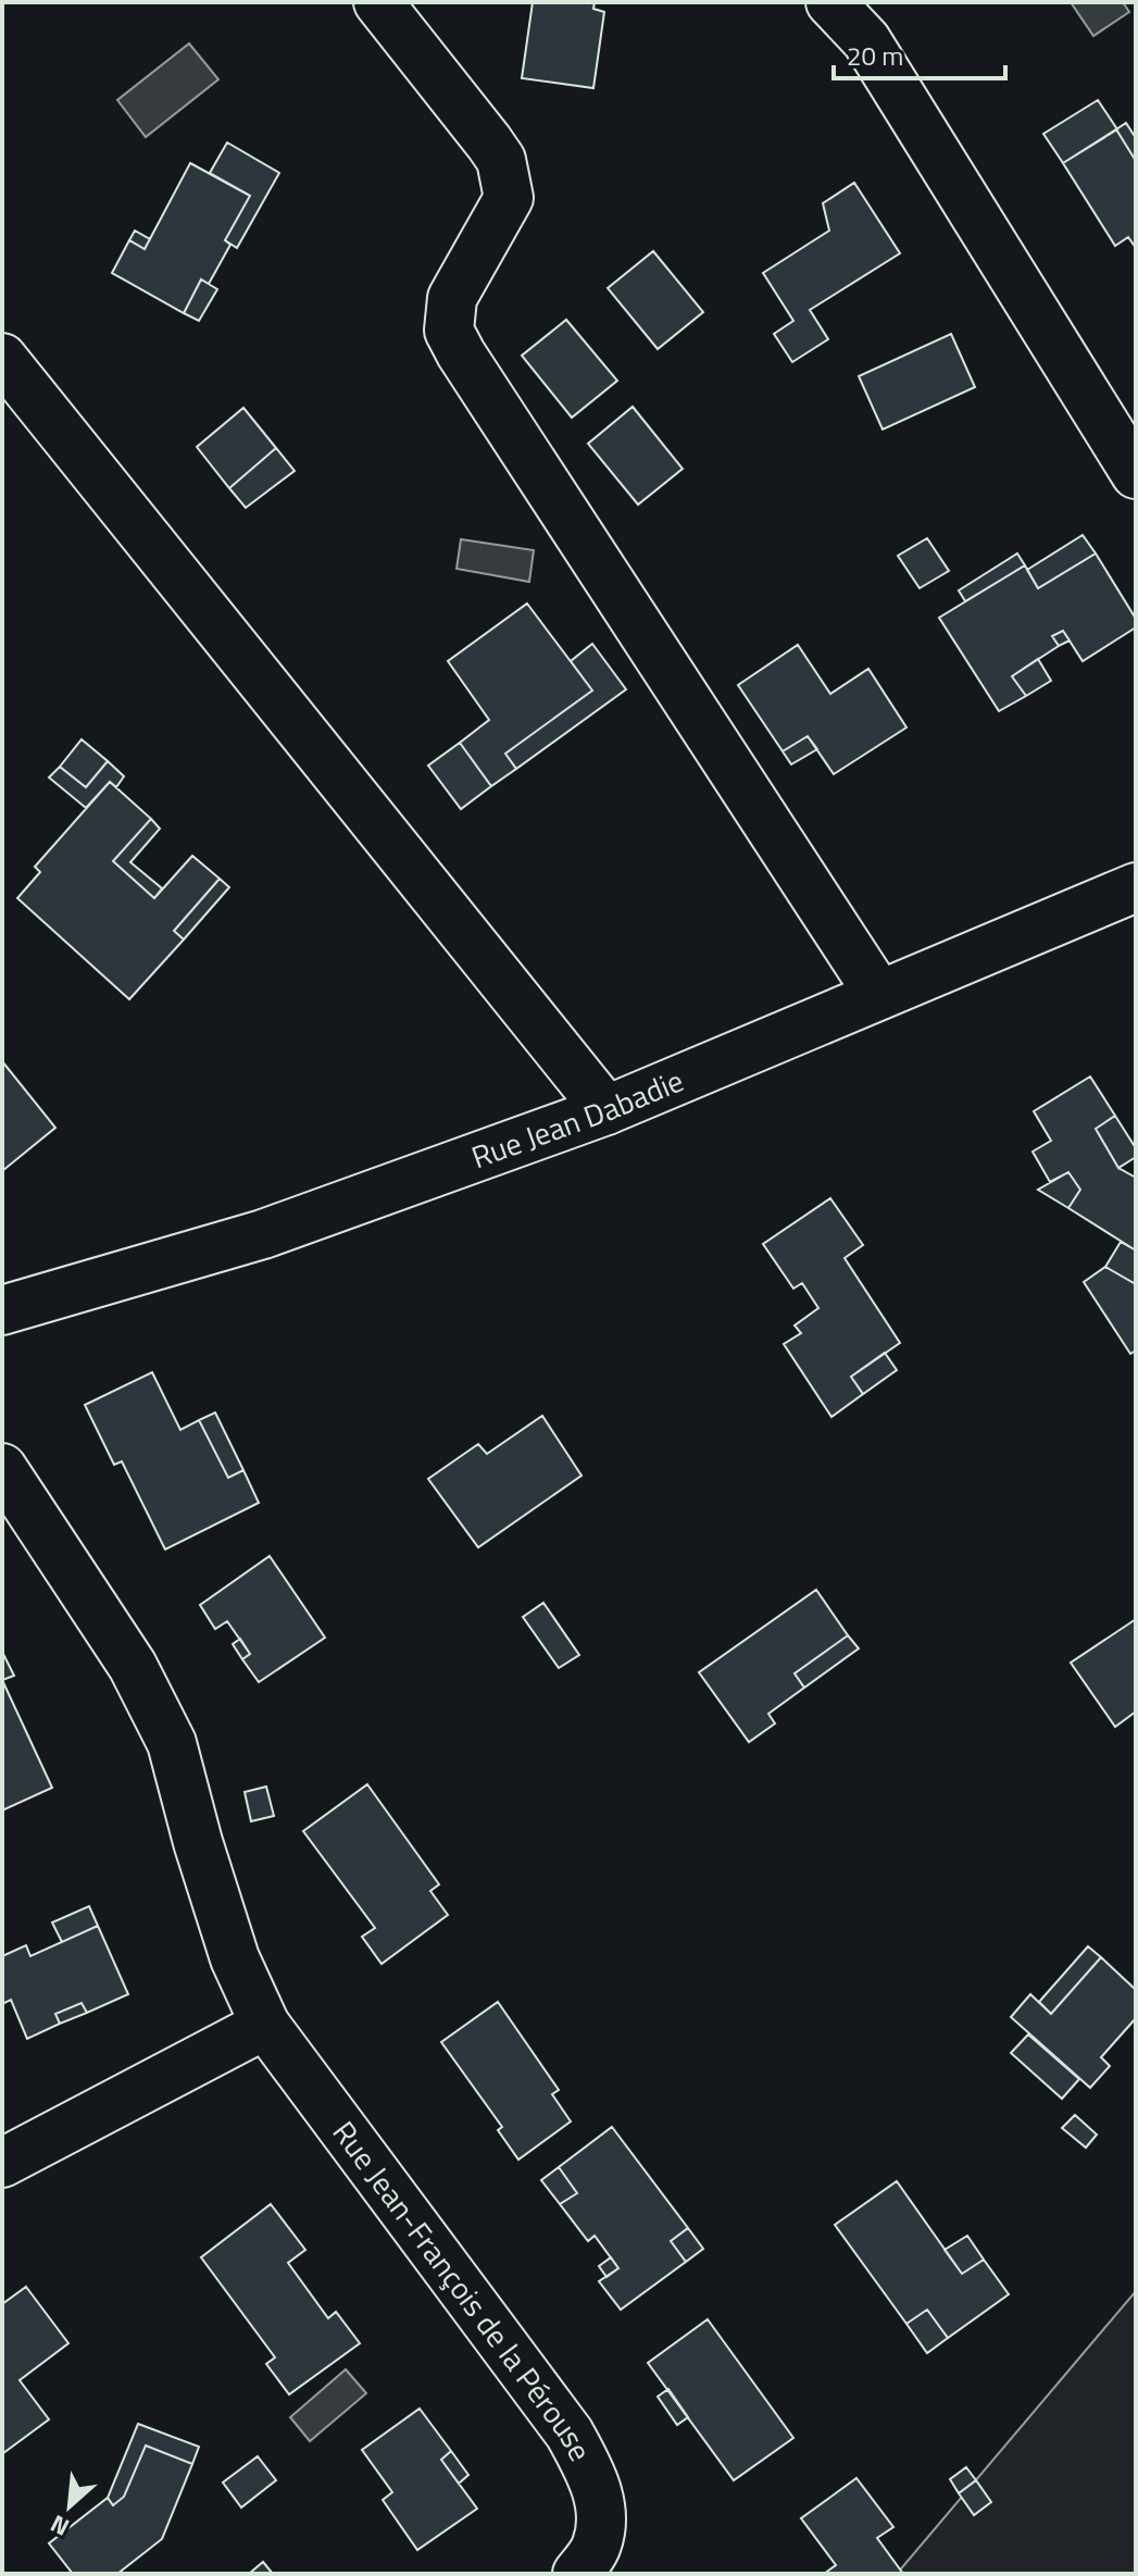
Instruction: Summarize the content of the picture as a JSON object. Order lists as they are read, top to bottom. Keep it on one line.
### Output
{"streets":{"street":["Rue Jean Dabadie","Rue Jean-François de la Pérouse"]},"scale_bar":"20 m","north":"bottom left"}
